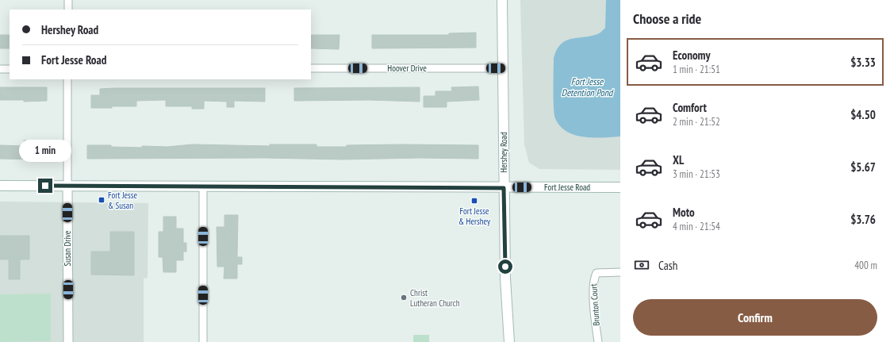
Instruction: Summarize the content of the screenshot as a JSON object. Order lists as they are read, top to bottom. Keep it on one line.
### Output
{"streets":{"main road":["Hershey Road","Fort Jesse Road"],"street":["Hoover Drive","Susan Drive","Brunton Court"]},"crossings":[["Hoover Drive","Hershey Road"],["Hershey Road","Fort Jesse Road"],["Fort Jesse Road","Susan Drive"]],"water":["Fort Jesse Detention Pond"],"places":{"transit":["Fort Jesse & Susan","Fort Jesse & Hershey"],"other":["Christ Lutheran Church"]},"page":{"heading":"Choose a ride","banner":["Hershey Road","Fort Jesse Road"],"list":[{"name":"Economy","note":"1 min · 21:51","value":"$3.33"},{"name":"Comfort","note":"2 min · 21:52","value":"$4.50"},{"name":"XL","note":"3 min · 21:53","value":"$5.67"},{"name":"Moto","note":"4 min · 21:54","value":"$3.76"}],"bubble":"1 min","pay":["Cash","400 m"],"buttons":"Confirm"}}
